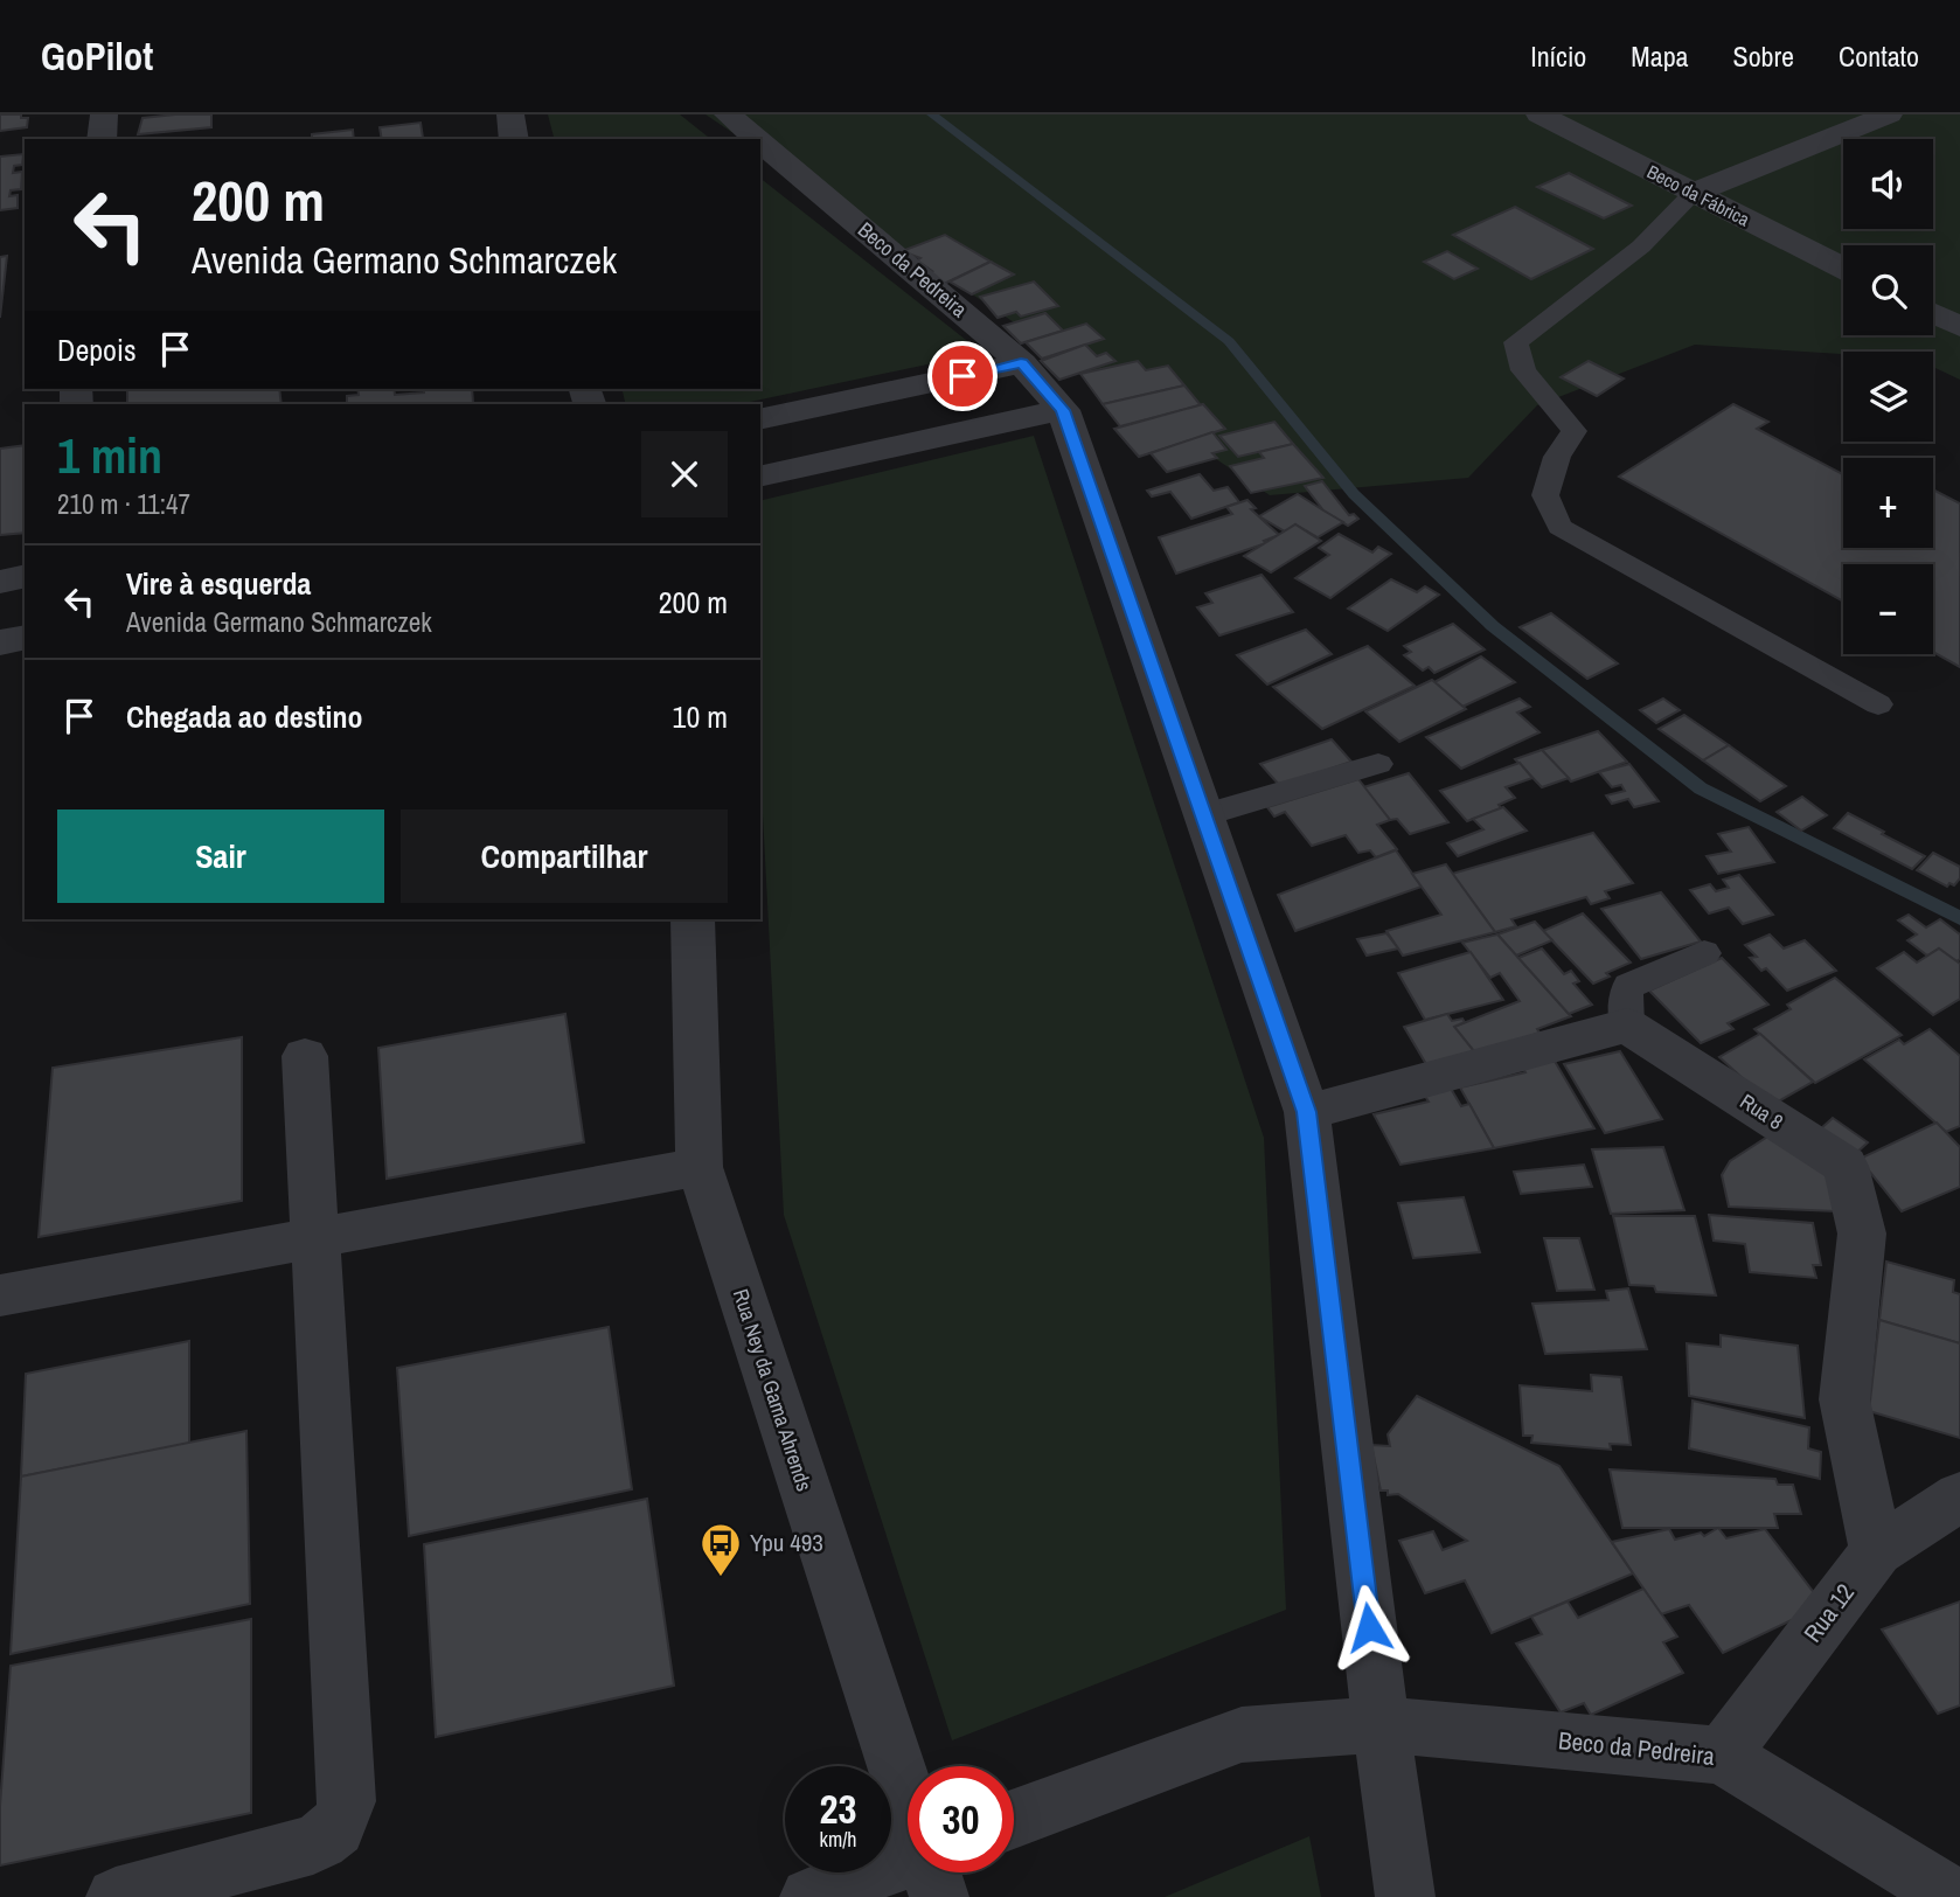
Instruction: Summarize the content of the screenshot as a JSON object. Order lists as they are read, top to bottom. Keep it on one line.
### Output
{"streets":{"street":["Beco da Fábrica","Beco da Pedreira","Rua 8","Rua Ney da Gama Ahrends","Rua 12"]},"crossings":[["Beco da Pedreira","Rua 12"],["Rua 8","Rua 12"]],"places":{"bus stop":["Ypu 493"]},"page":{"header":"GoPilot","nav":["Início","Mapa","Sobre","Contato"],"map_buttons":["+","−"],"turn":["200 m","Avenida Germano Schmarczek"],"then":"Depois","heading":["1 min","210 m · 11:47"],"list":[{"name":"Vire à esquerda","note":"Avenida Germano Schmarczek","value":"200 m"},{"name":"Chegada ao destino","value":"10 m"}],"buttons":["Sair","Compartilhar"],"speed":"23 km/h","limit":"30"}}
